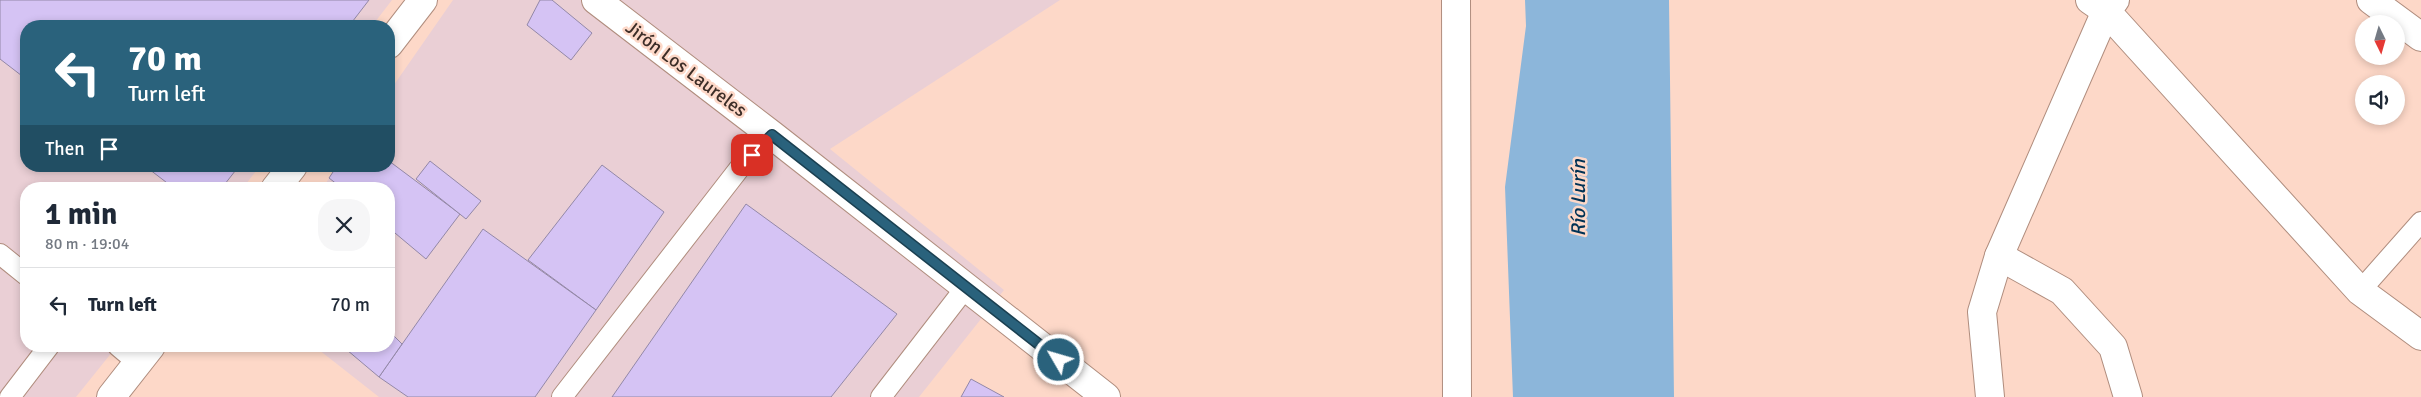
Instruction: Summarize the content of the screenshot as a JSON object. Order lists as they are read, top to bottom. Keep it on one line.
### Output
{"streets":{"street":["Jirón Los Laureles"]},"water":["Río Lurín"],"north":"bottom","page":{"turn":["70 m","Turn left"],"then":"Then","heading":["1 min","80 m · 19:04"],"list":[{"name":"Turn left","value":"70 m"}]}}
